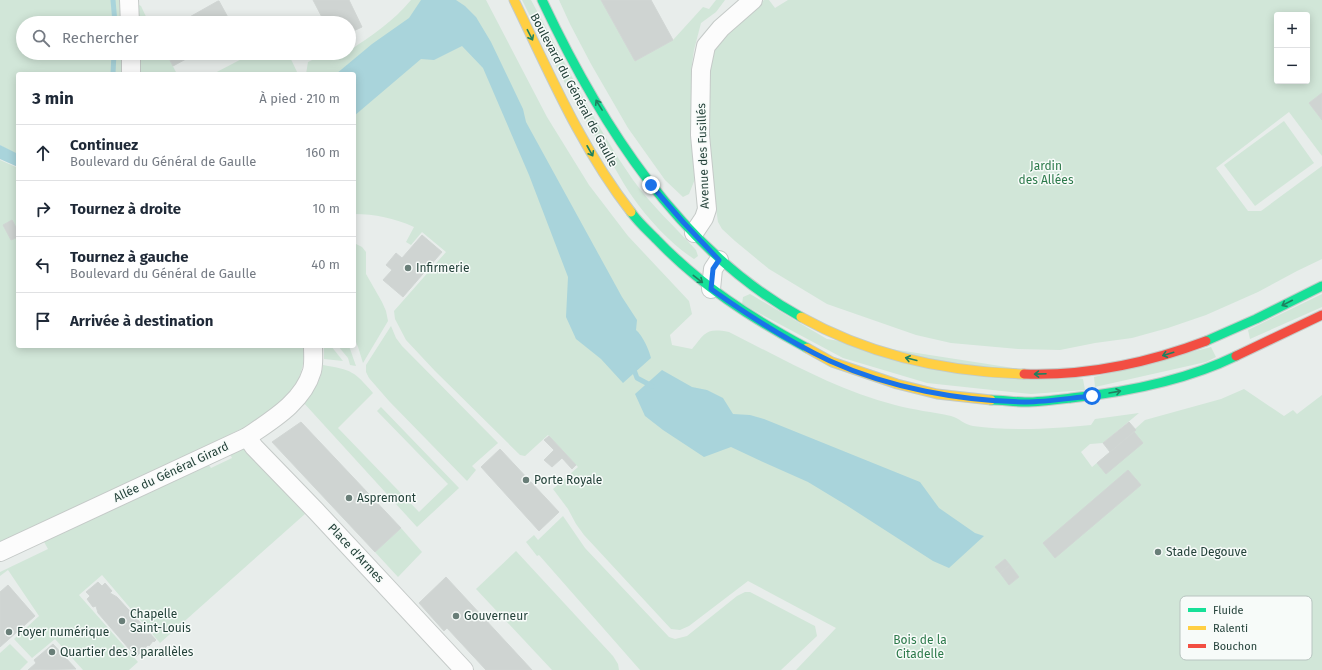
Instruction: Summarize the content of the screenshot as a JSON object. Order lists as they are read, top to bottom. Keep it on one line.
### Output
{"streets":{"main road":["Boulevard du Général de Gaulle"],"street":["Avenue des Fusillés","Allée du Général Girard","Place d'Armes"]},"crossings":[["Boulevard du Général de Gaulle","Avenue des Fusillés"],["Allée du Général Girard","Place d'Armes"]],"parks":["Jardin des Allées","Bois de la Citadelle"],"places":["Infirmerie","Porte Royale","Aspremont","Stade Degouve","Gouverneur","Chapelle Saint-Louis","Foyer numérique","Quartier des 3 parallèles"],"legend":["Fluide","Ralenti","Bouchon"],"page":{"map_buttons":["+","−"],"search":"Rechercher","heading":["3 min","À pied · 210 m"],"list":[["Continuez","Boulevard du Général de Gaulle","160 m"],["Tournez à droite","10 m"],["Tournez à gauche","Boulevard du Général de Gaulle","40 m"],"Arrivée à destination"]}}
